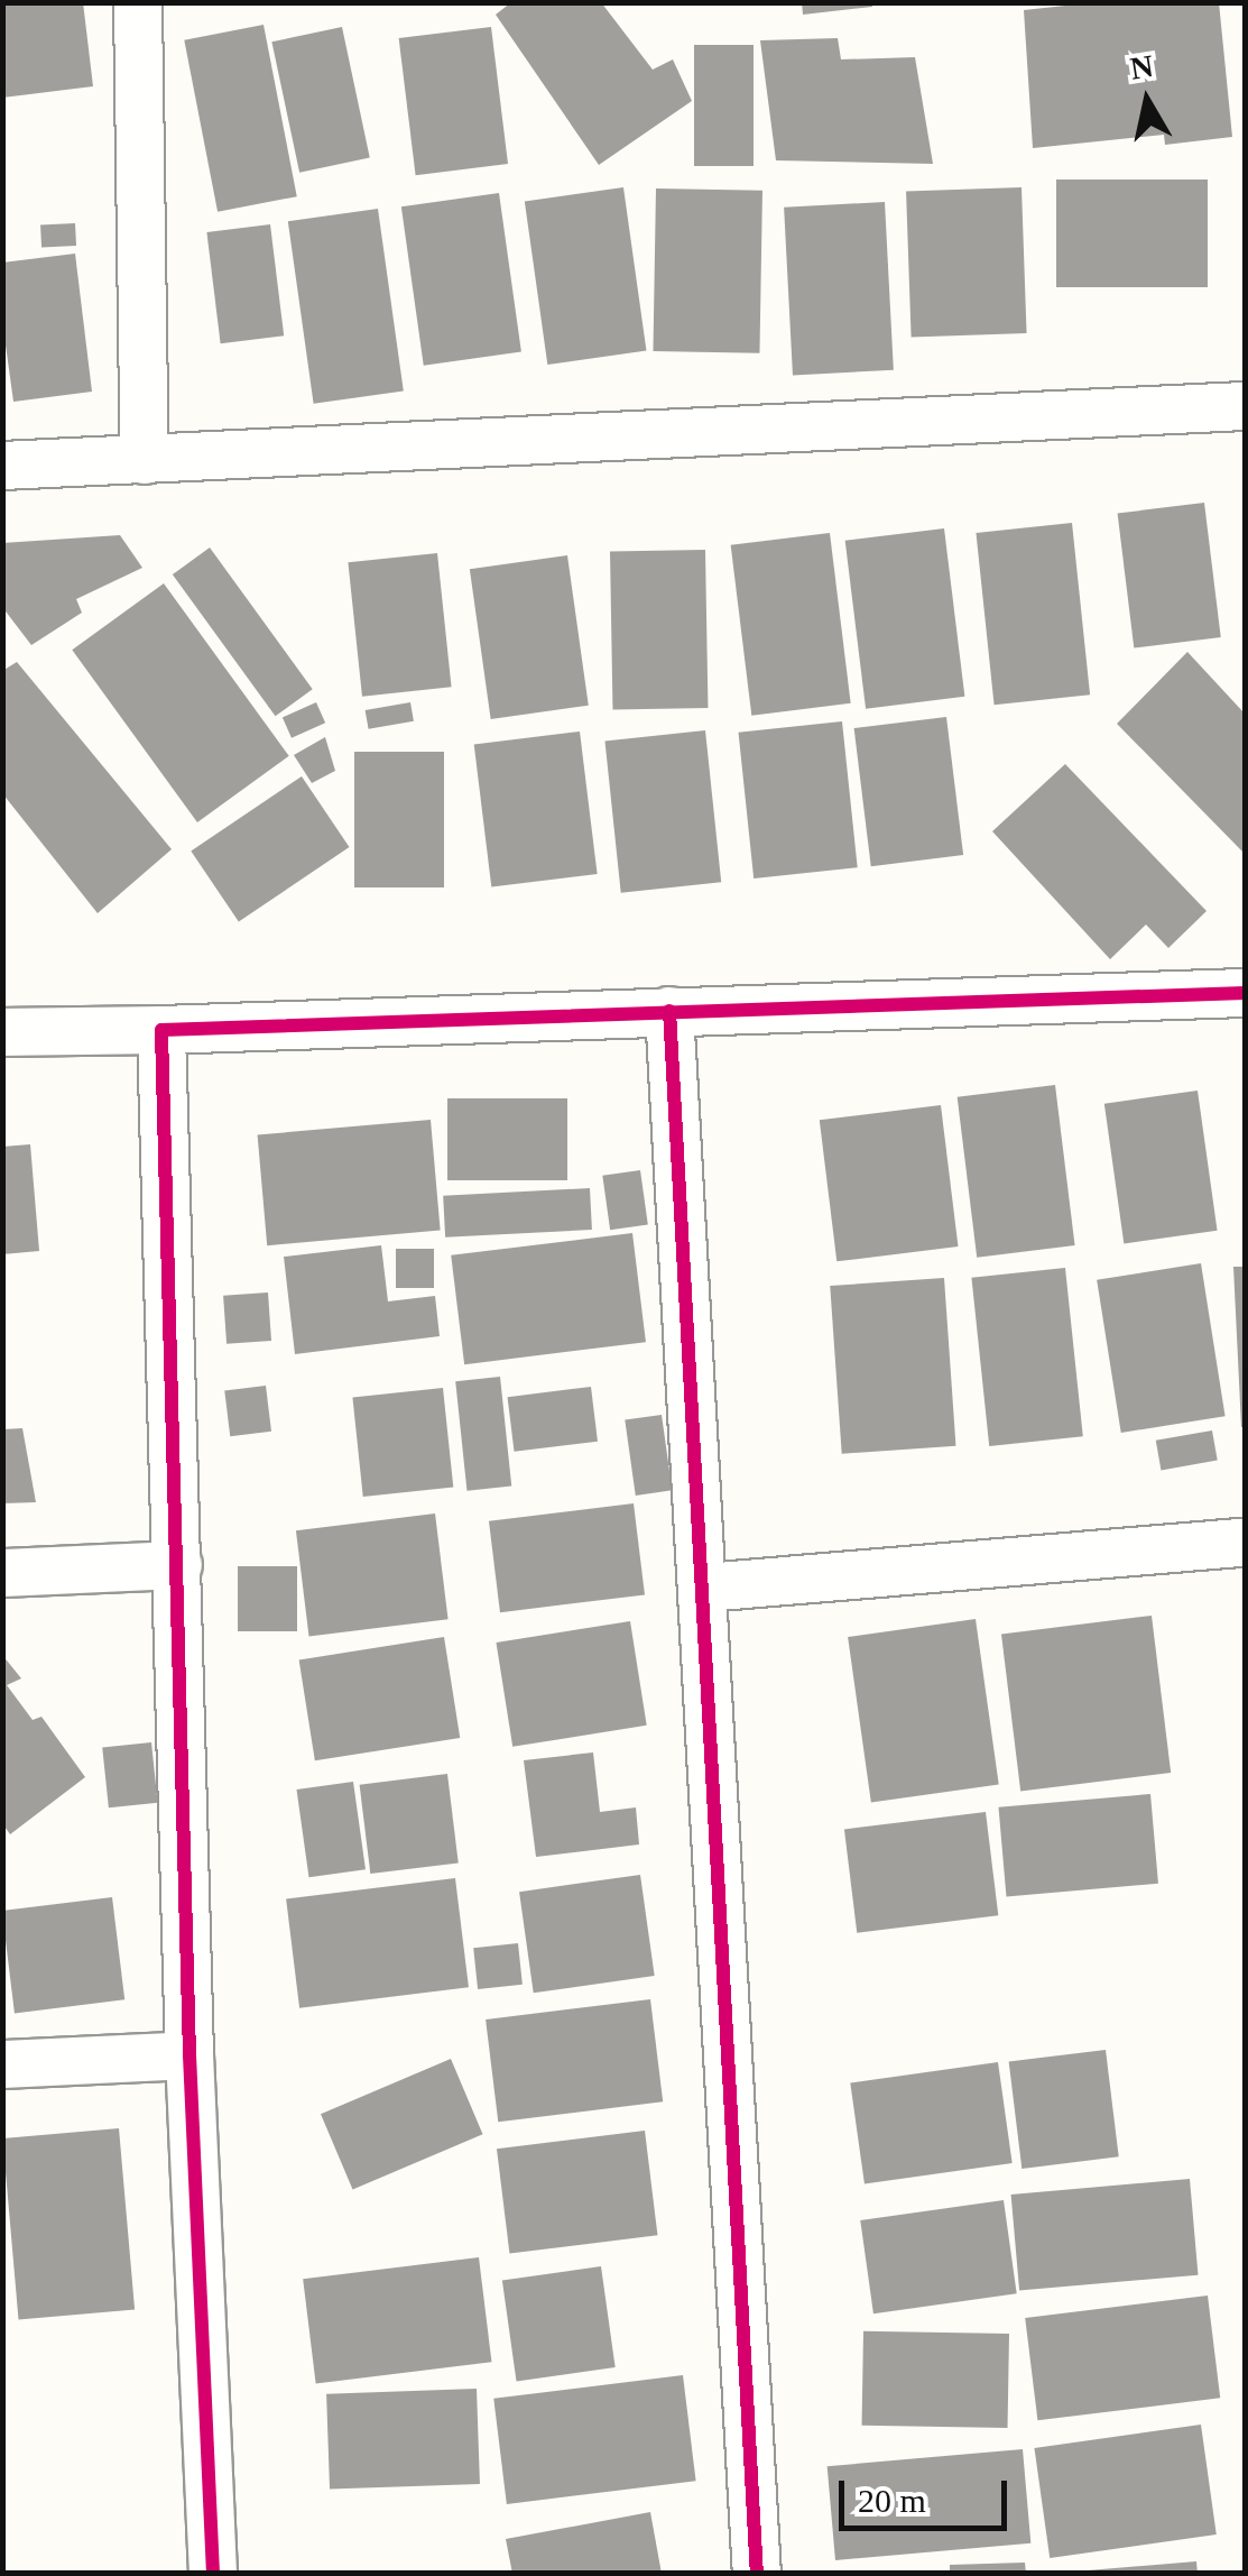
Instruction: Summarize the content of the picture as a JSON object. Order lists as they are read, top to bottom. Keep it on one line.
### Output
{"scale_bar":"20 m","north":"top"}
